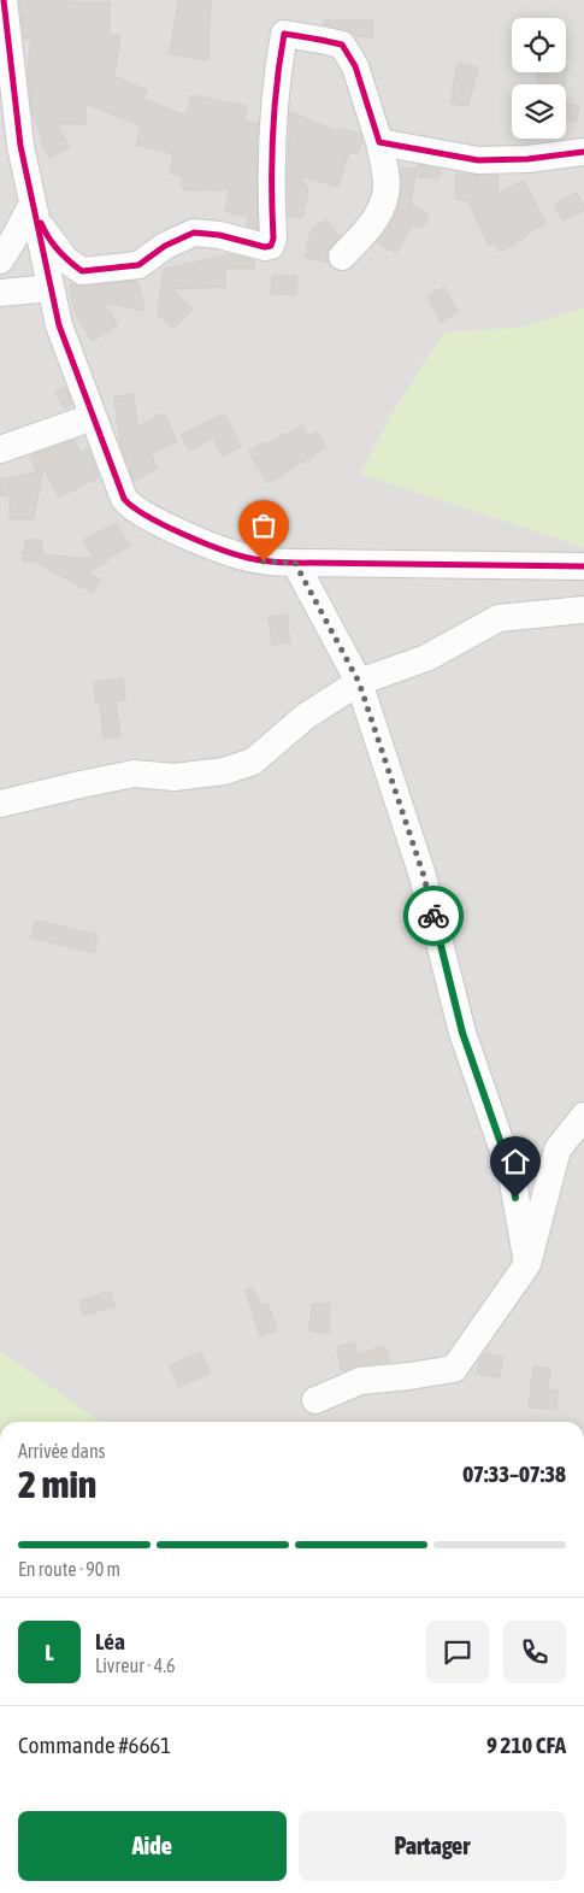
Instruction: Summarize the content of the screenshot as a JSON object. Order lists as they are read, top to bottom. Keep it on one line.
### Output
{"page":{"heading":["2 min","Arrivée dans","07:33–07:38"],"panel":["Léa","Livreur · 4.6","Commande #6661","9 210 CFA"],"bar":"En route · 90 m","round":"L","buttons":["Aide","Partager"]}}
